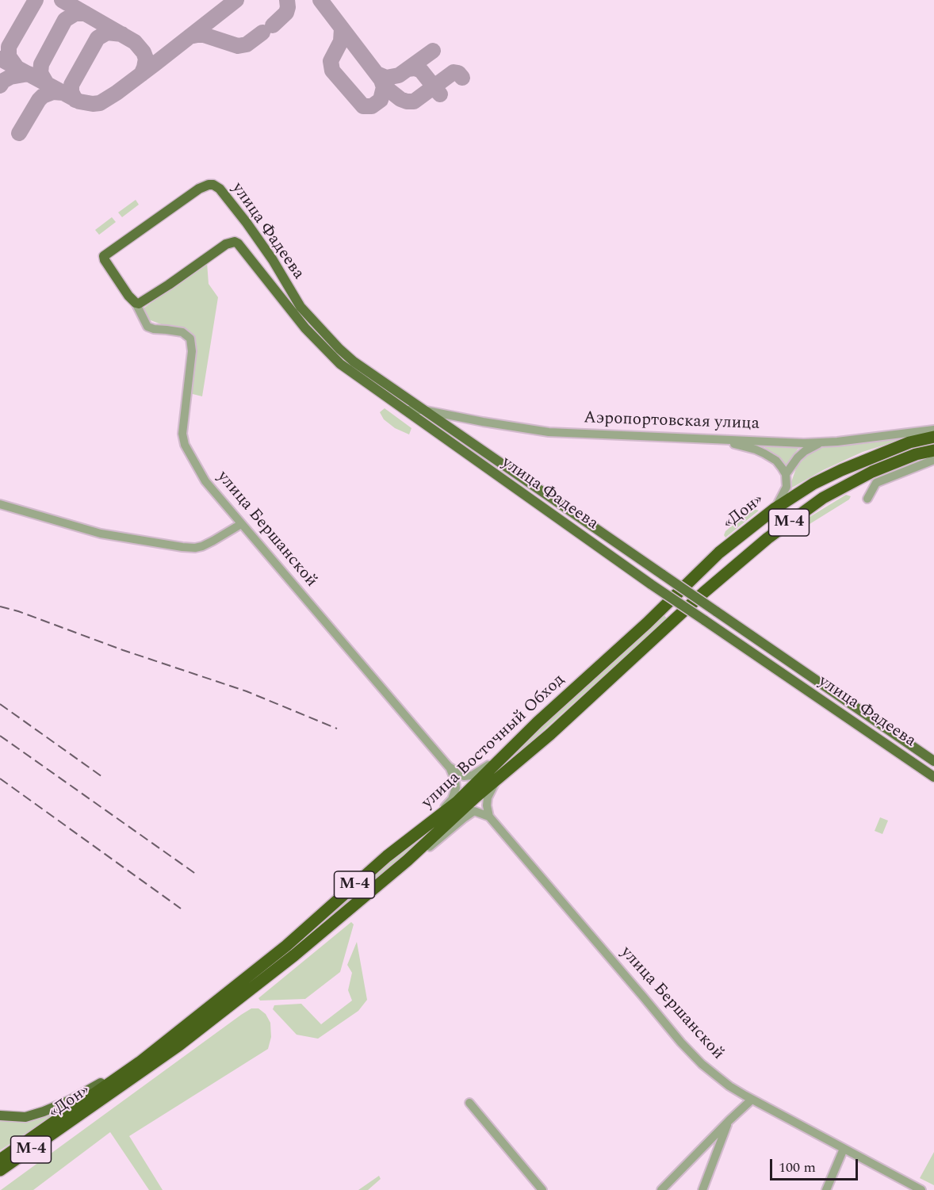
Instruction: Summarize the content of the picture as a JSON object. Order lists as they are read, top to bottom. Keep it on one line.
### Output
{"streets":{"highway":["«Дон»","М-4","улица Восточный Обход"],"main road":["улица Фадеева"],"street":["Аэропортовская улица","улица Бершанской"]},"crossings":[["улица Фадеева","Аэропортовская улица"],["улица Фадеева","улица Бершанской"],["«Дон»","улица Восточный Обход"],["улица Бершанской","улица Восточный Обход"]],"scale_bar":"100 m"}
